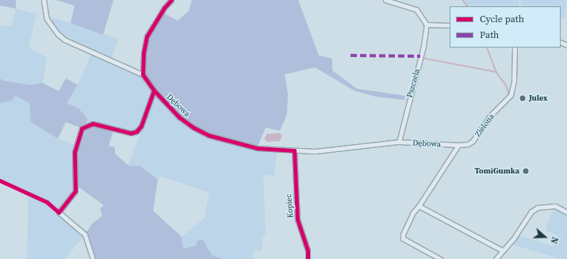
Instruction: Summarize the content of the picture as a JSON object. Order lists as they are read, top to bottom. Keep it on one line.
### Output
{"streets":{"street":["Pszczela","Dębowa","Zielona","Kopiec"]},"crossings":[["Pszczela","Dębowa"],["Dębowa","Zielona"],["Dębowa","Kopiec"]],"places":["Julex","TomiGumka"],"legend":["Cycle path","Path"],"north":"right"}
